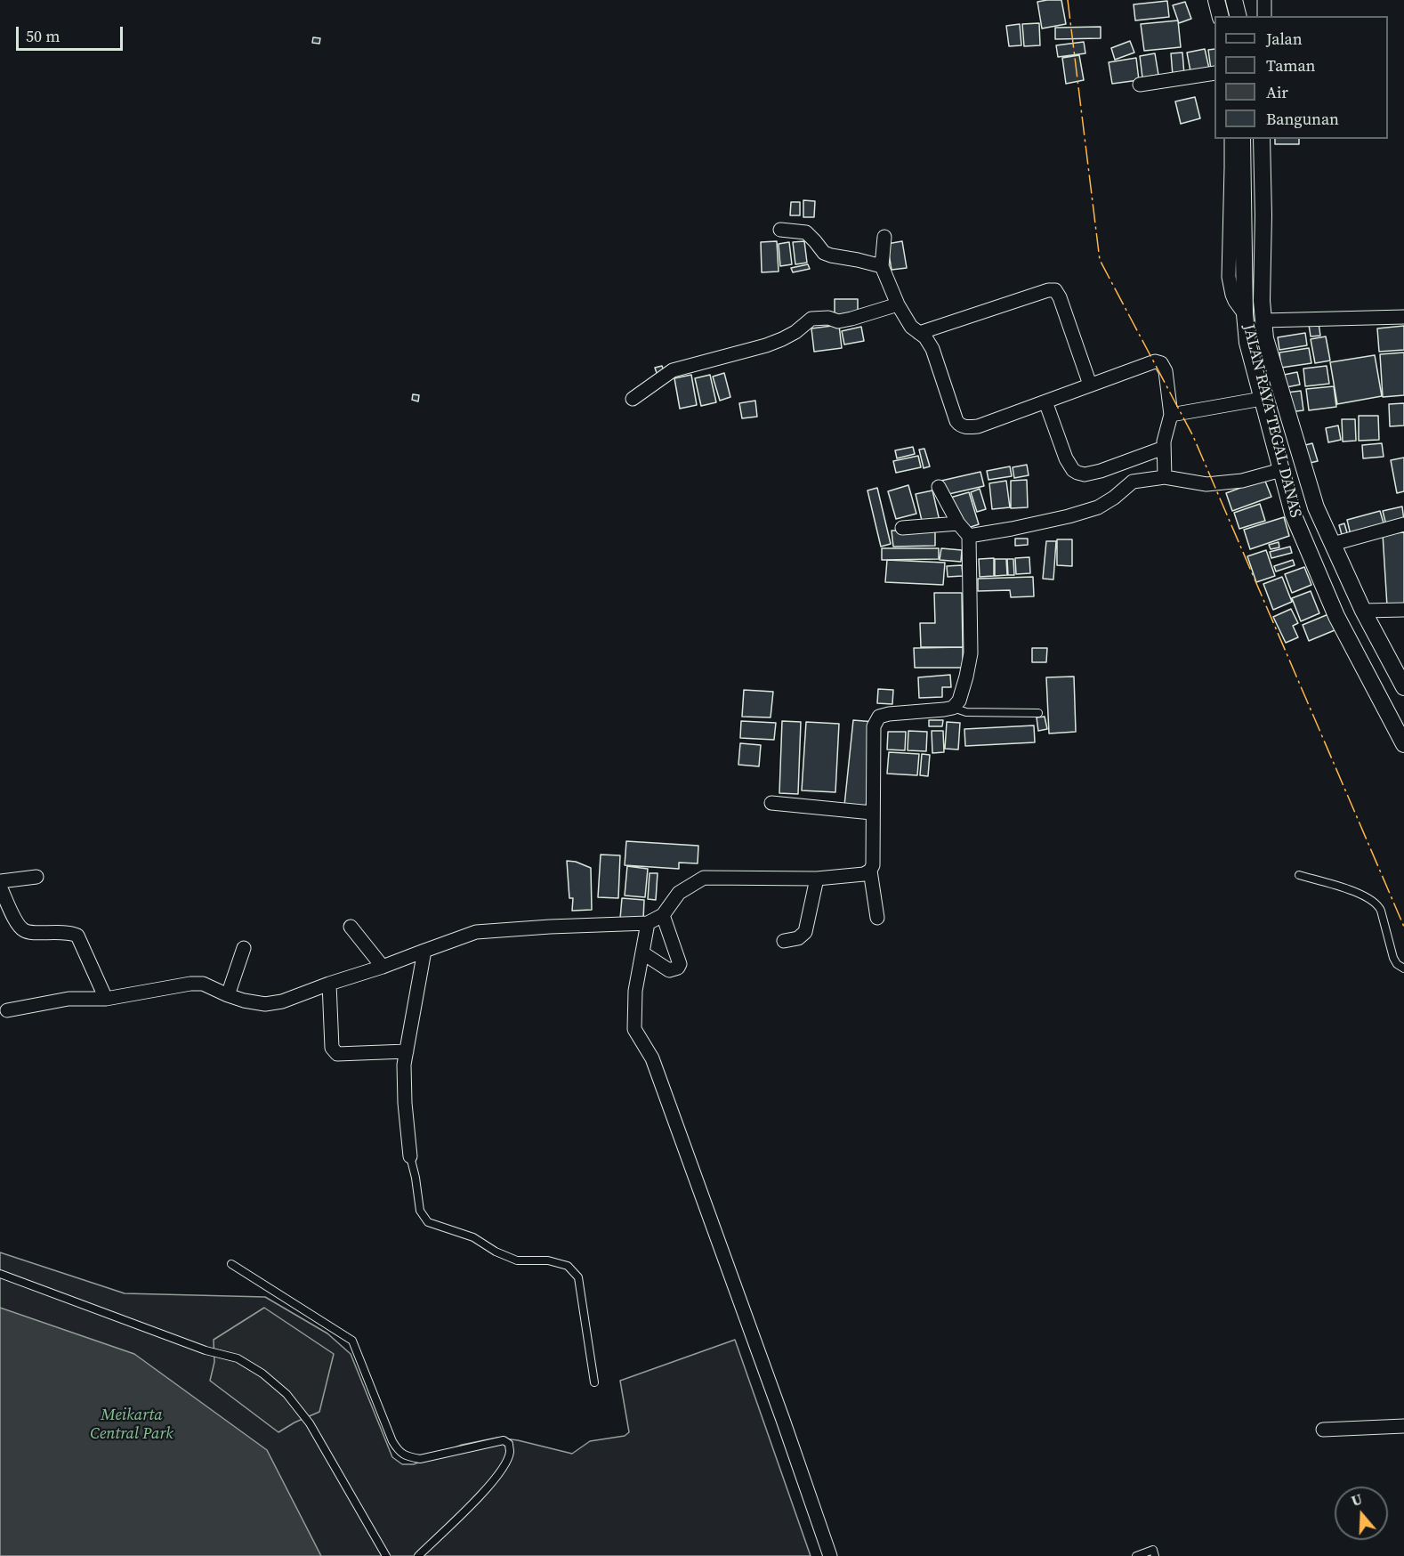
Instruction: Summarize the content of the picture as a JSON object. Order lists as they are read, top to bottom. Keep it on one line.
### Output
{"streets":{"street":["JALAN RAYA TEGAL DANAS"]},"parks":["Meikarta Central Park"],"legend":["Jalan","Taman","Air","Bangunan"],"scale_bar":"50 m","north":"top"}
